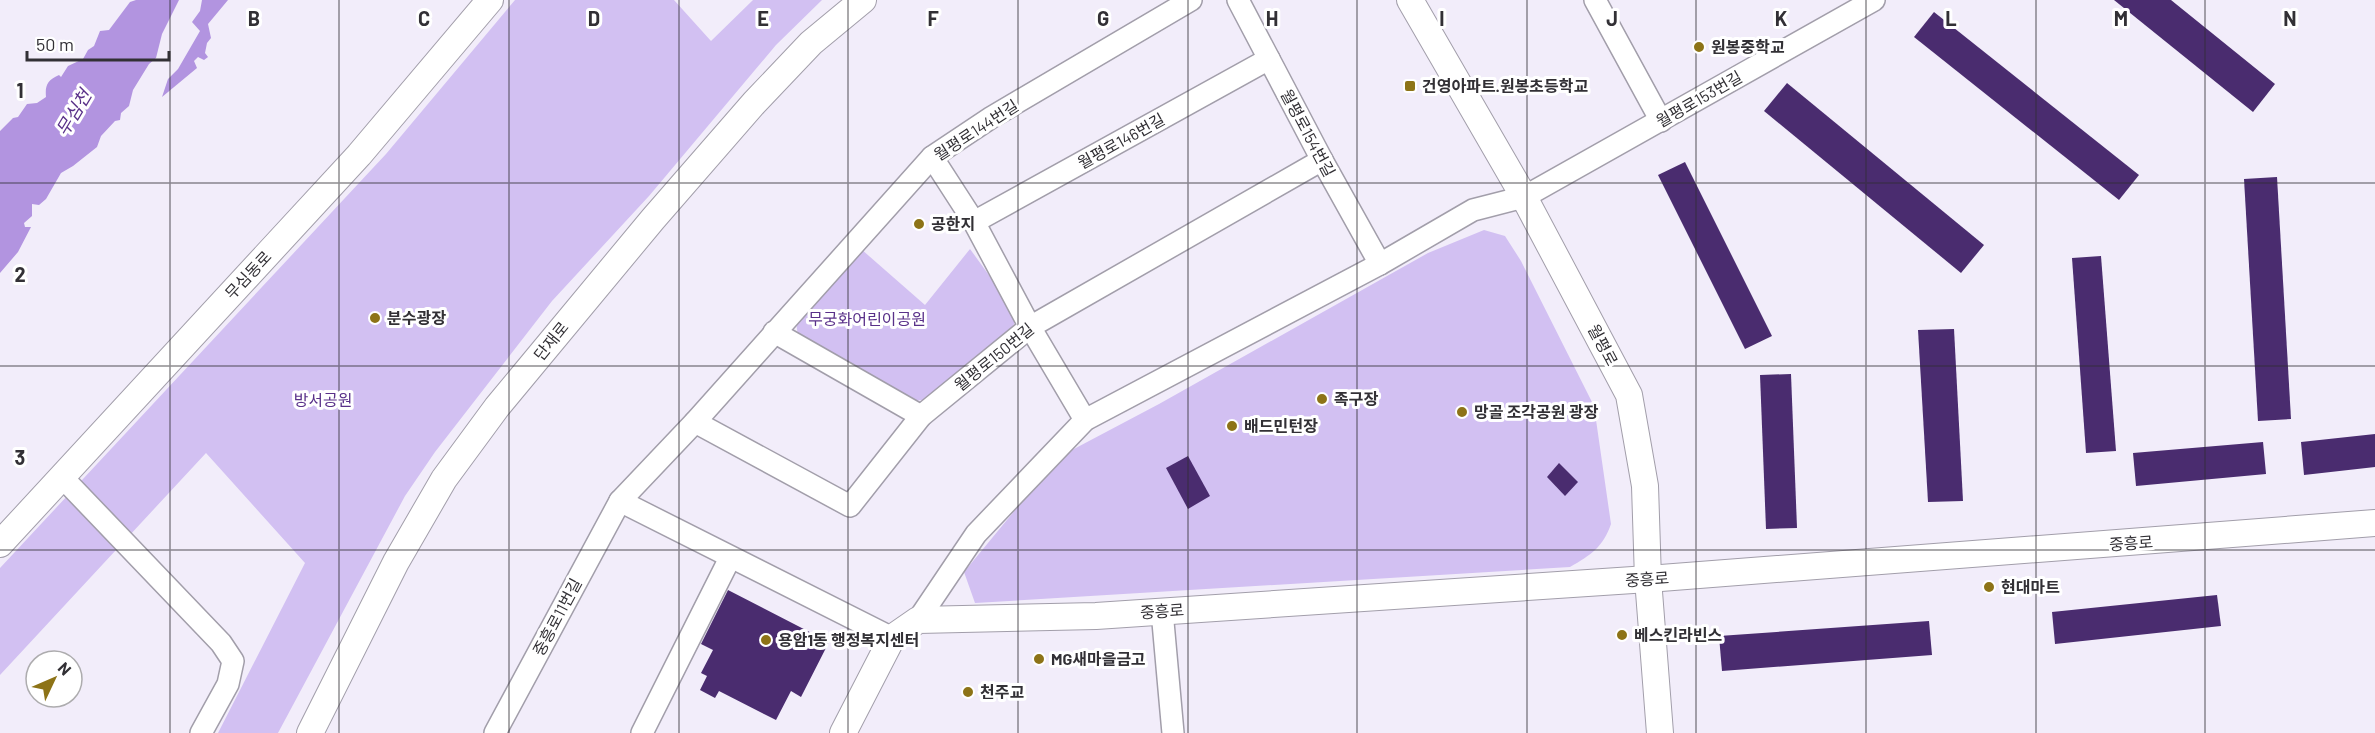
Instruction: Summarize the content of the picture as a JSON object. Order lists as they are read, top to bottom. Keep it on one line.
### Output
{"streets":{"street":["월평로153번길","월평로144번길","월평로154번길","월평로146번길","무심동로","단재로","월평로","월평로150번길","중흥로","중흥로11번길"]},"crossings":[["월평로153번길","월평로154번길"],["월평로153번길","월평로"],["월평로153번길","중흥로"],["월평로144번길","월평로150번길"],["월평로144번길","중흥로11번길"],["월평로154번길","월평로146번길"],["월평로154번길","월평로150번길"],["월평로","중흥로"]],"water":["무심천"],"parks":["무궁화어린이공원","방서공원"],"places":{"other":["원봉중학교","공한지","분수광장","족구장","망골 조각공원 광장","배드민턴장","현대마트","베스킨라빈스","용암1동 행정복지센터","MG새마을금고","천주교"],"transit":["건영아파트.원봉초등학교"]},"scale_bar":"50 m","north":"top right","grid":{"columns":["B","C","D","E","F","G","H","I","J","K","L","M","N"],"rows":["1","2","3"]}}
